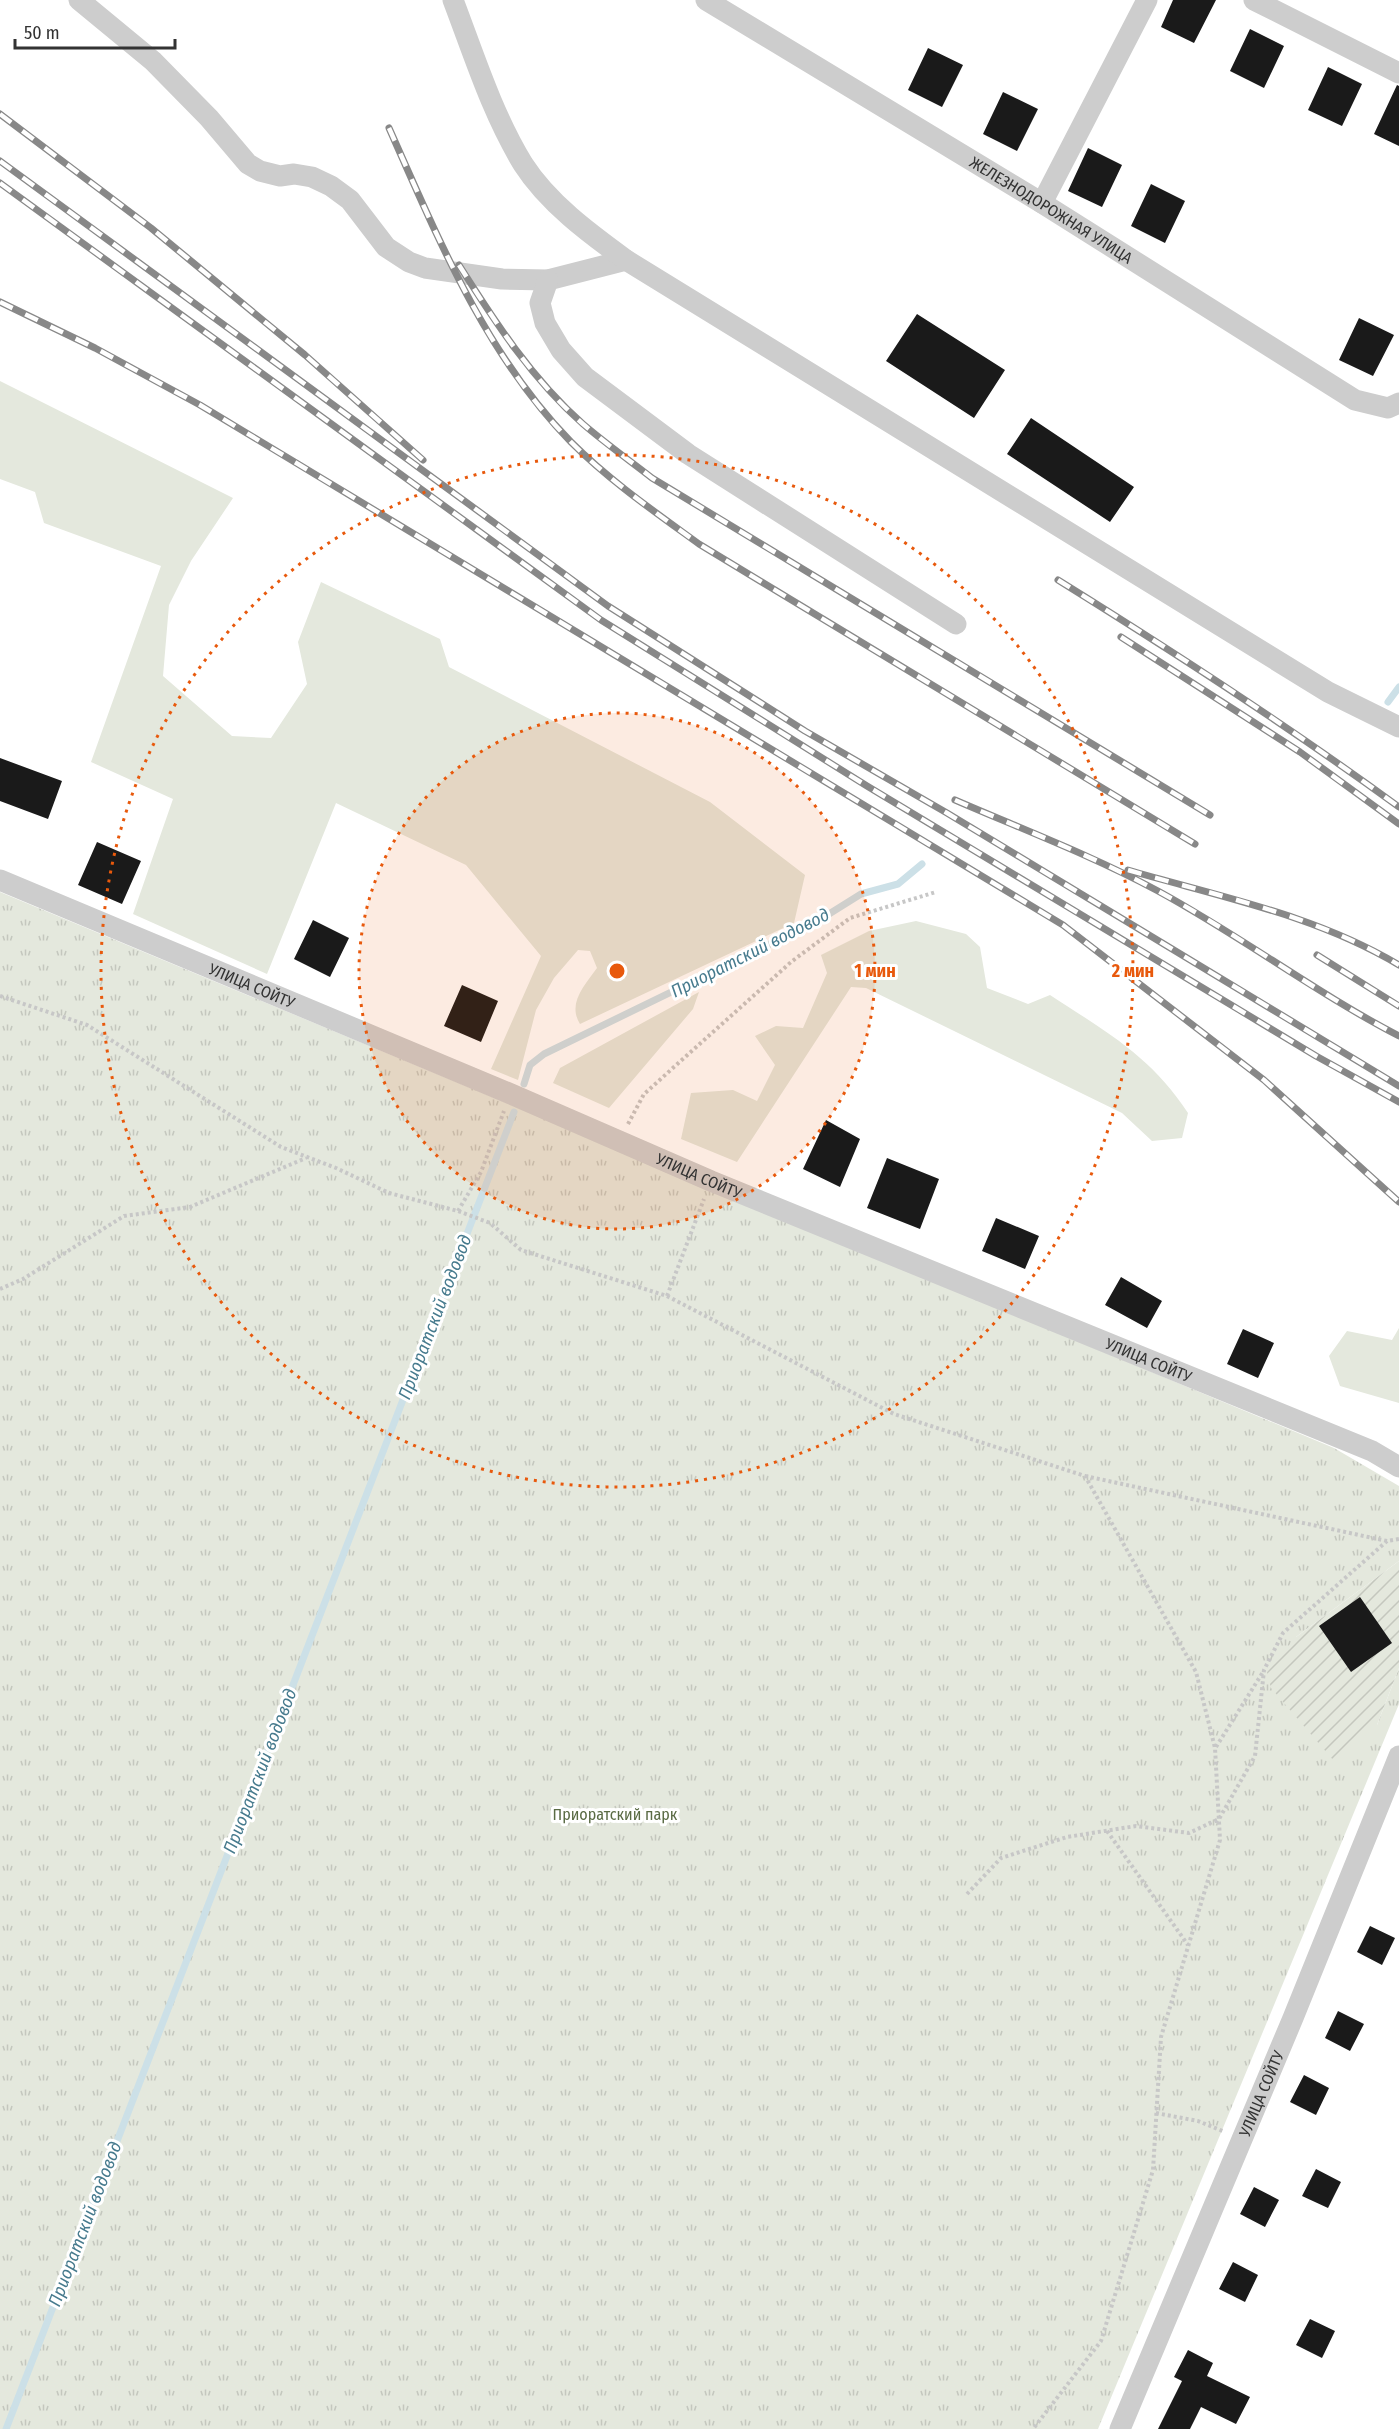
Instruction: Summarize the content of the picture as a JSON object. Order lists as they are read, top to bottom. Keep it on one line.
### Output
{"streets":{"street":["ЖЕЛЕЗНОДОРОЖНАЯ УЛИЦА","УЛИЦА СОЙТУ"]},"water":["Приоратский водовод"],"parks":["Приоратский парк"],"scale_bar":"50 m","rings":["1 мин","2 мин"]}
